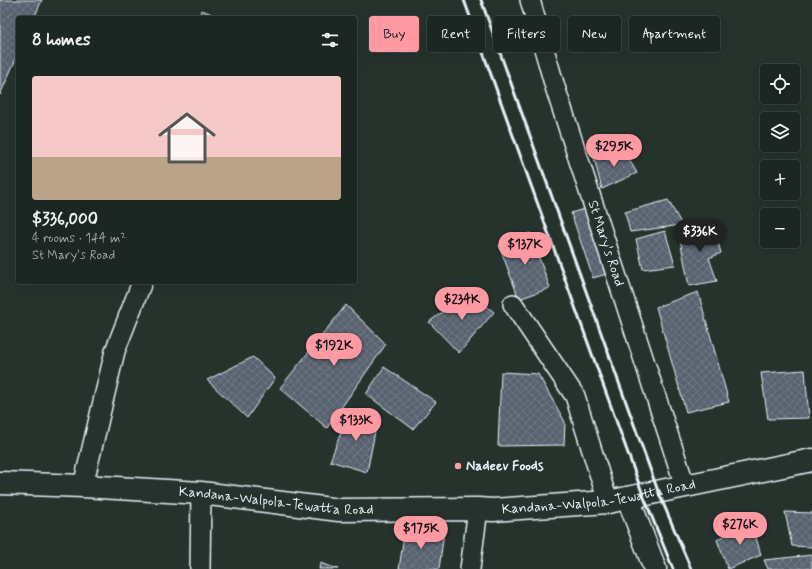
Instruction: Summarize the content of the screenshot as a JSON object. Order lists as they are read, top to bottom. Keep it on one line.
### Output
{"streets":{"main road":["Kandana-Walpola-Tewatta Road"],"street":["St Mary's Road"]},"crossings":[["St Mary's Road","Kandana-Walpola-Tewatta Road"]],"places":["Nadeev Foods"],"page":{"chip":["Buy","Rent","Filters","New","Apartment"],"heading":"8 homes","map_buttons":["+","−"],"list":[{"name":"$336,000","note":"4 rooms · 144 m² · St Mary's Road"}],"price":["$295K","$336K","$137K","$234K","$192K","$133K","$276K","$175K"]}}
